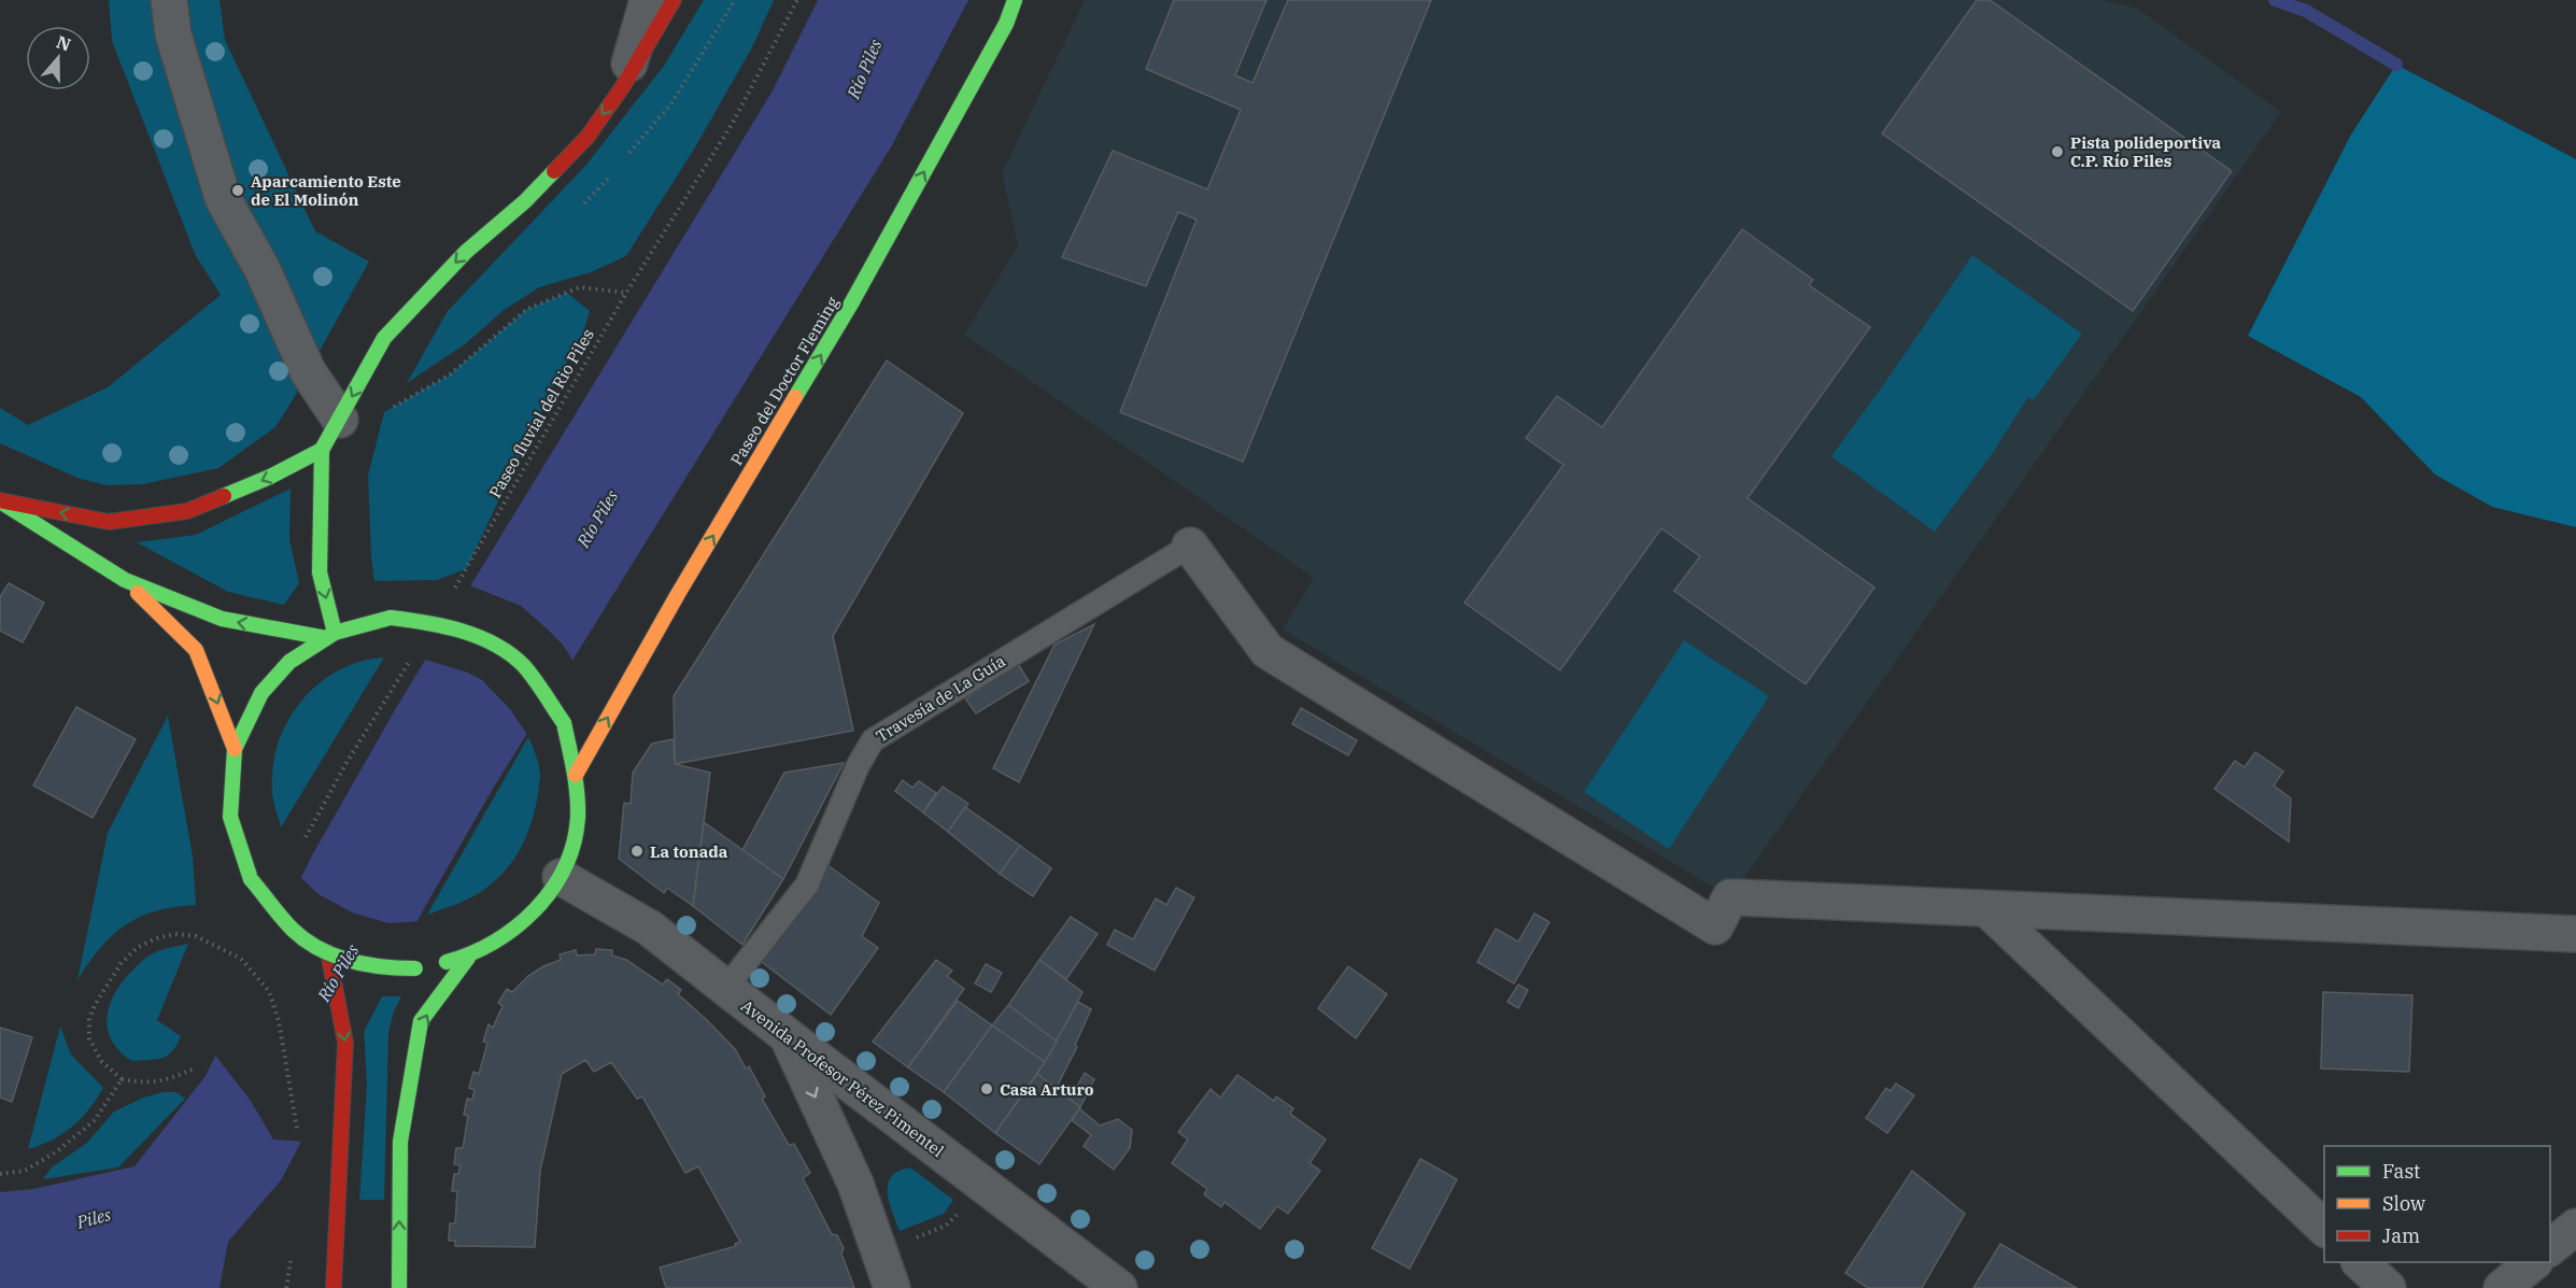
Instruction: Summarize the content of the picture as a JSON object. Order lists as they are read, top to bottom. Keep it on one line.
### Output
{"streets":{"main road":["Paseo del Doctor Fleming"],"street":["Avenida Profesor Pérez Pimentel"],"lane":["Travesía de La Guía"],"path":["Paseo fluvial del Rio Piles"]},"crossings":[["Travesía de La Guía","Avenida Profesor Pérez Pimentel"]],"one_way":["Paseo del Doctor Fleming"],"water":["Río Piles","Piles"],"places":["Pista polideportiva C.P. Río Piles","Aparcamiento Este de El Molinón","La tonada","Casa Arturo"],"legend":["Fast","Slow","Jam"],"north":"top"}
